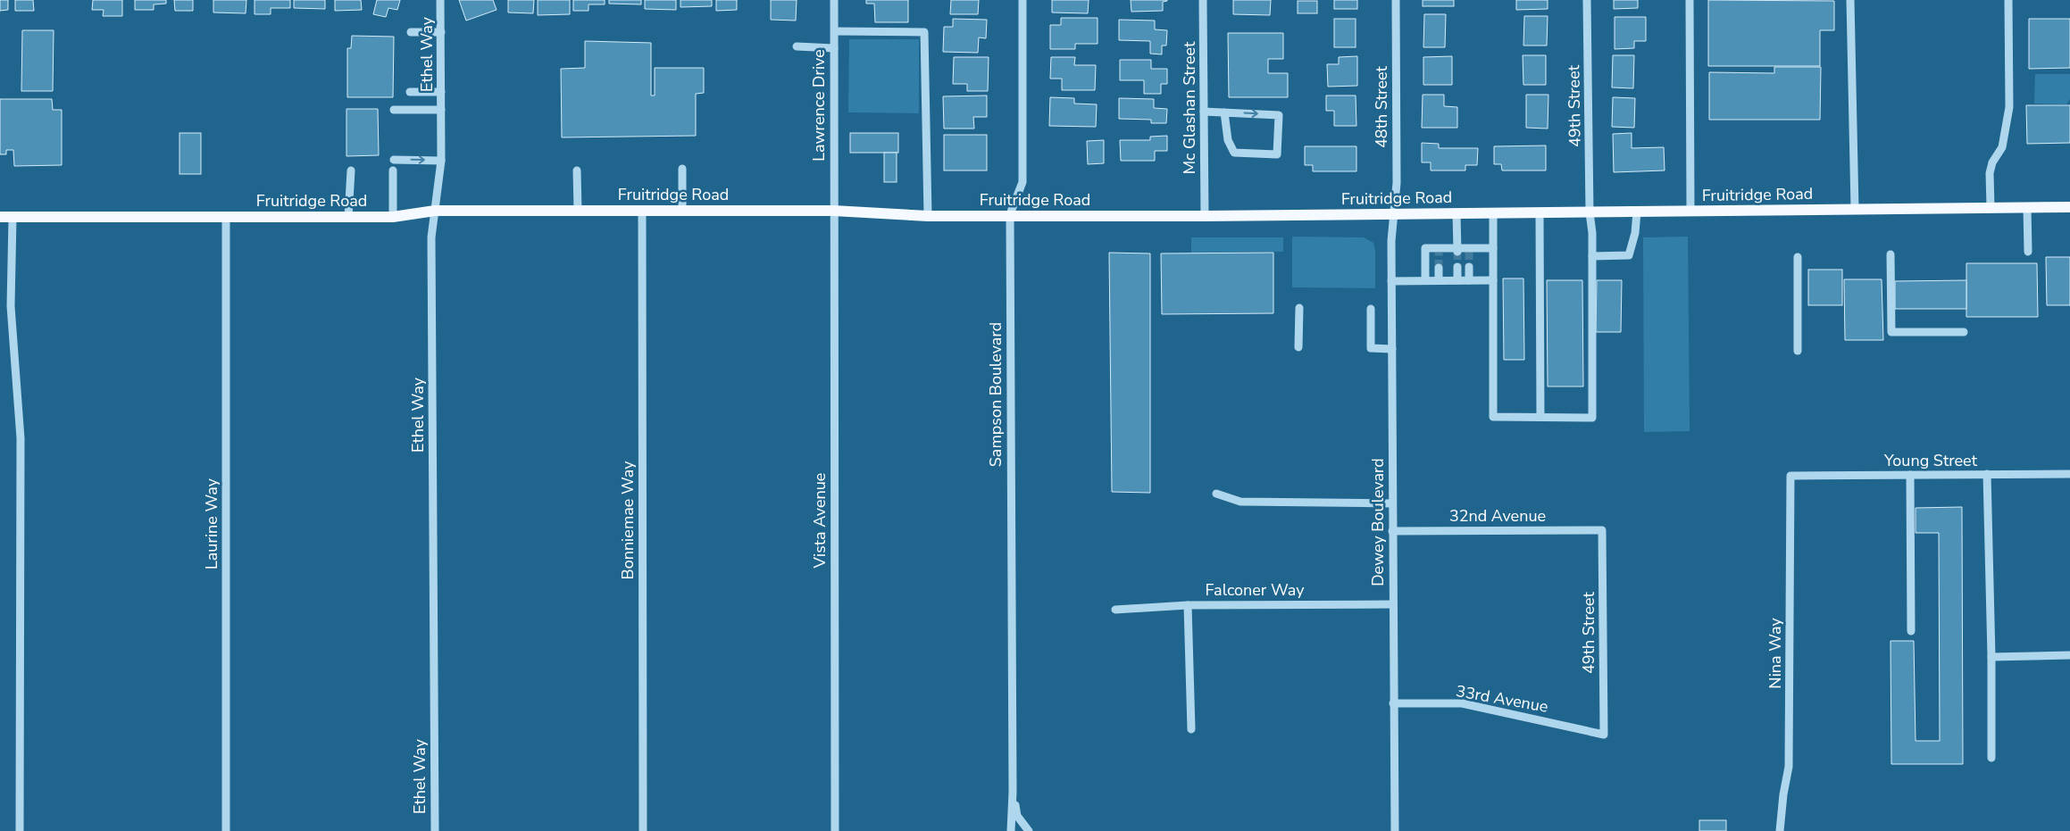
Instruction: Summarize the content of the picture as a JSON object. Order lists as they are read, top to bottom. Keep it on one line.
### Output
{"streets":{"main road":["Fruitridge Road"],"street":["Ethel Way","Lawrence Drive","49th Street","48th Street","Mc Glashan Street","Sampson Boulevard","Young Street","32nd Avenue","Bonniemae Way","Vista Avenue","Dewey Boulevard","Laurine Way","Falconer Way","Nina Way","33rd Avenue"]},"crossings":[["Ethel Way","Fruitridge Road"],["Lawrence Drive","Fruitridge Road"],["Lawrence Drive","Vista Avenue"],["49th Street","Fruitridge Road"],["49th Street","32nd Avenue"],["49th Street","33rd Avenue"],["48th Street","Fruitridge Road"],["48th Street","Dewey Boulevard"],["Mc Glashan Street","Fruitridge Road"],["Fruitridge Road","Sampson Boulevard"],["Fruitridge Road","Bonniemae Way"],["Fruitridge Road","Vista Avenue"],["Fruitridge Road","Dewey Boulevard"],["Fruitridge Road","Laurine Way"],["Young Street","Nina Way"],["32nd Avenue","Dewey Boulevard"],["Dewey Boulevard","Falconer Way"],["Dewey Boulevard","33rd Avenue"]]}
